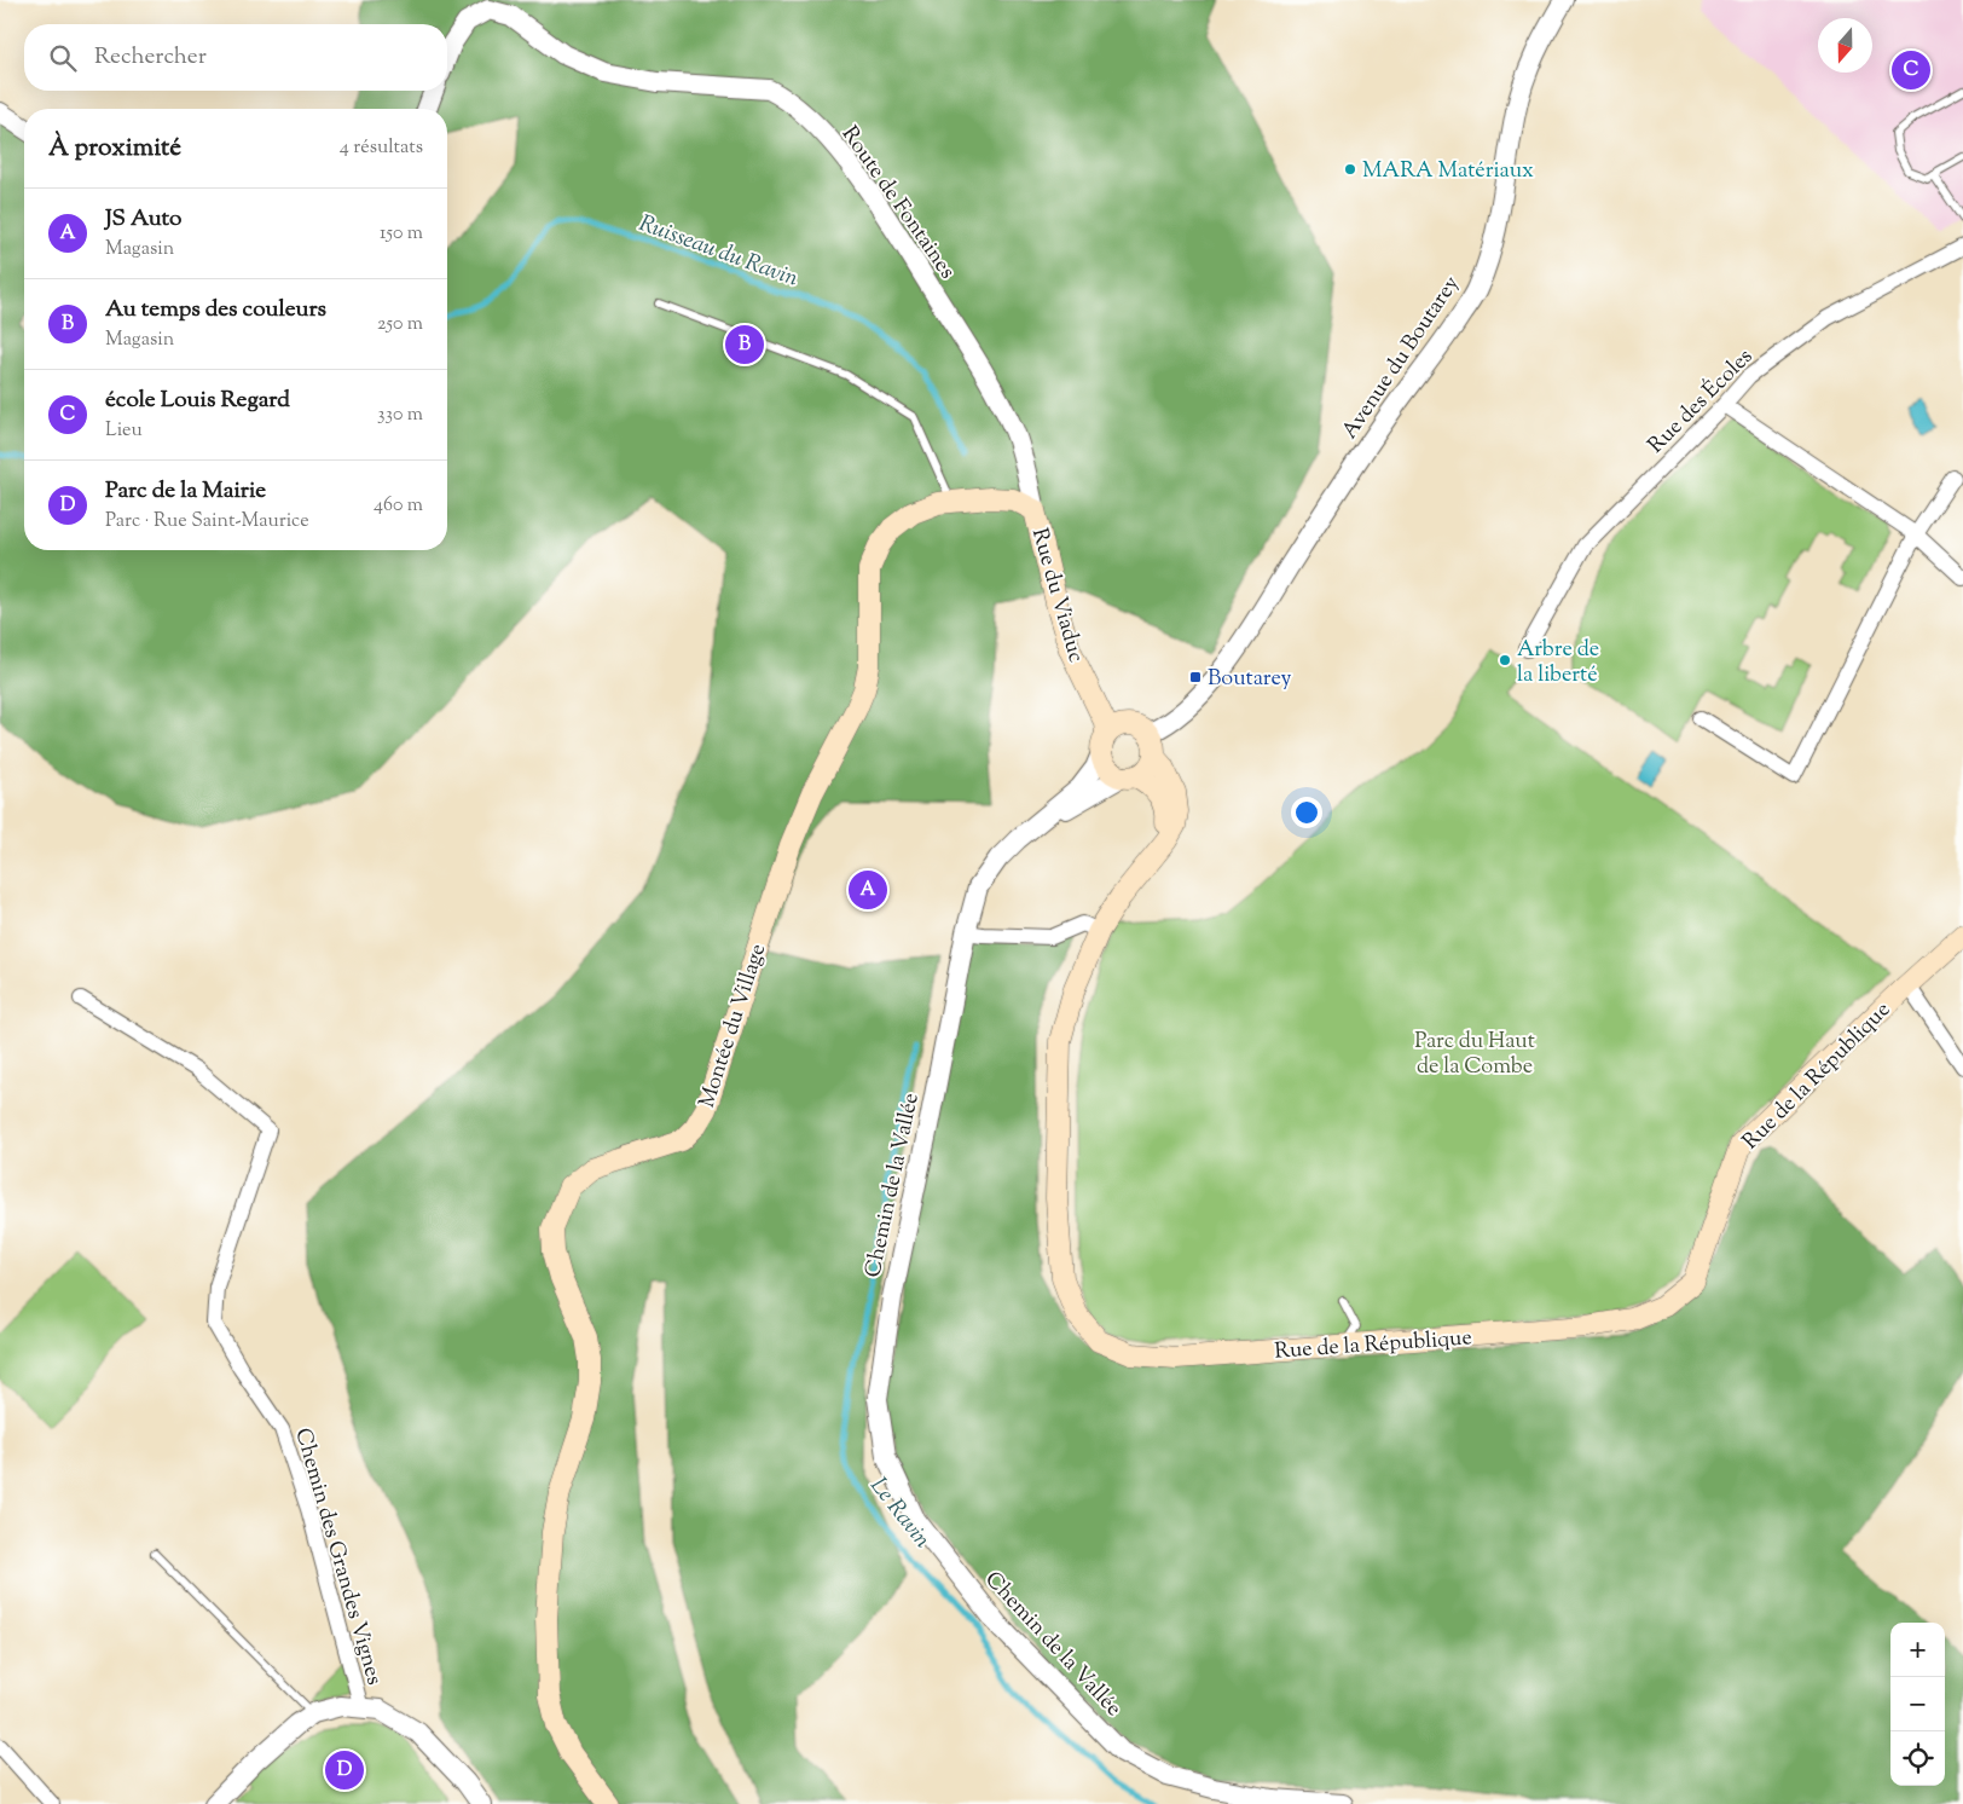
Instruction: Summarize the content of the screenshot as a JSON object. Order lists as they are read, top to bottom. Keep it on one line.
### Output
{"streets":{"main road":["Rue du Viaduc","Montée du Village","Rue de la République"],"street":["Route de Fontaines","Avenue du Boutarey","Rue des Écoles","Chemin de la Vallée","Chemin des Grandes Vignes"]},"crossings":[["Route de Fontaines","Rue du Viaduc"],["Route de Fontaines","Montée du Village"],["Avenue du Boutarey","Rue du Viaduc"],["Avenue du Boutarey","Rue de la République"],["Rue du Viaduc","Montée du Village"],["Rue du Viaduc","Rue de la République"]],"water":["Ruisseau du Ravin","Le Ravin"],"parks":["Parc du Haut de la Combe"],"places":{"other":["MARA Matériaux","Arbre de la liberté"],"transit":["Boutarey"]},"north":"bottom","page":{"search":"Rechercher","pins":["C","B","A","D"],"heading":["À proximité","4 résultats"],"list":[{"mark":"A","name":"JS Auto","note":"Magasin","value":"150 m"},{"mark":"B","name":"Au temps des couleurs","note":"Magasin","value":"250 m"},{"mark":"C","name":"école Louis Regard","note":"Lieu","value":"330 m"},{"mark":"D","name":"Parc de la Mairie","note":"Parc · Rue Saint-Maurice","value":"460 m"}],"map_buttons":["+","−"]}}
